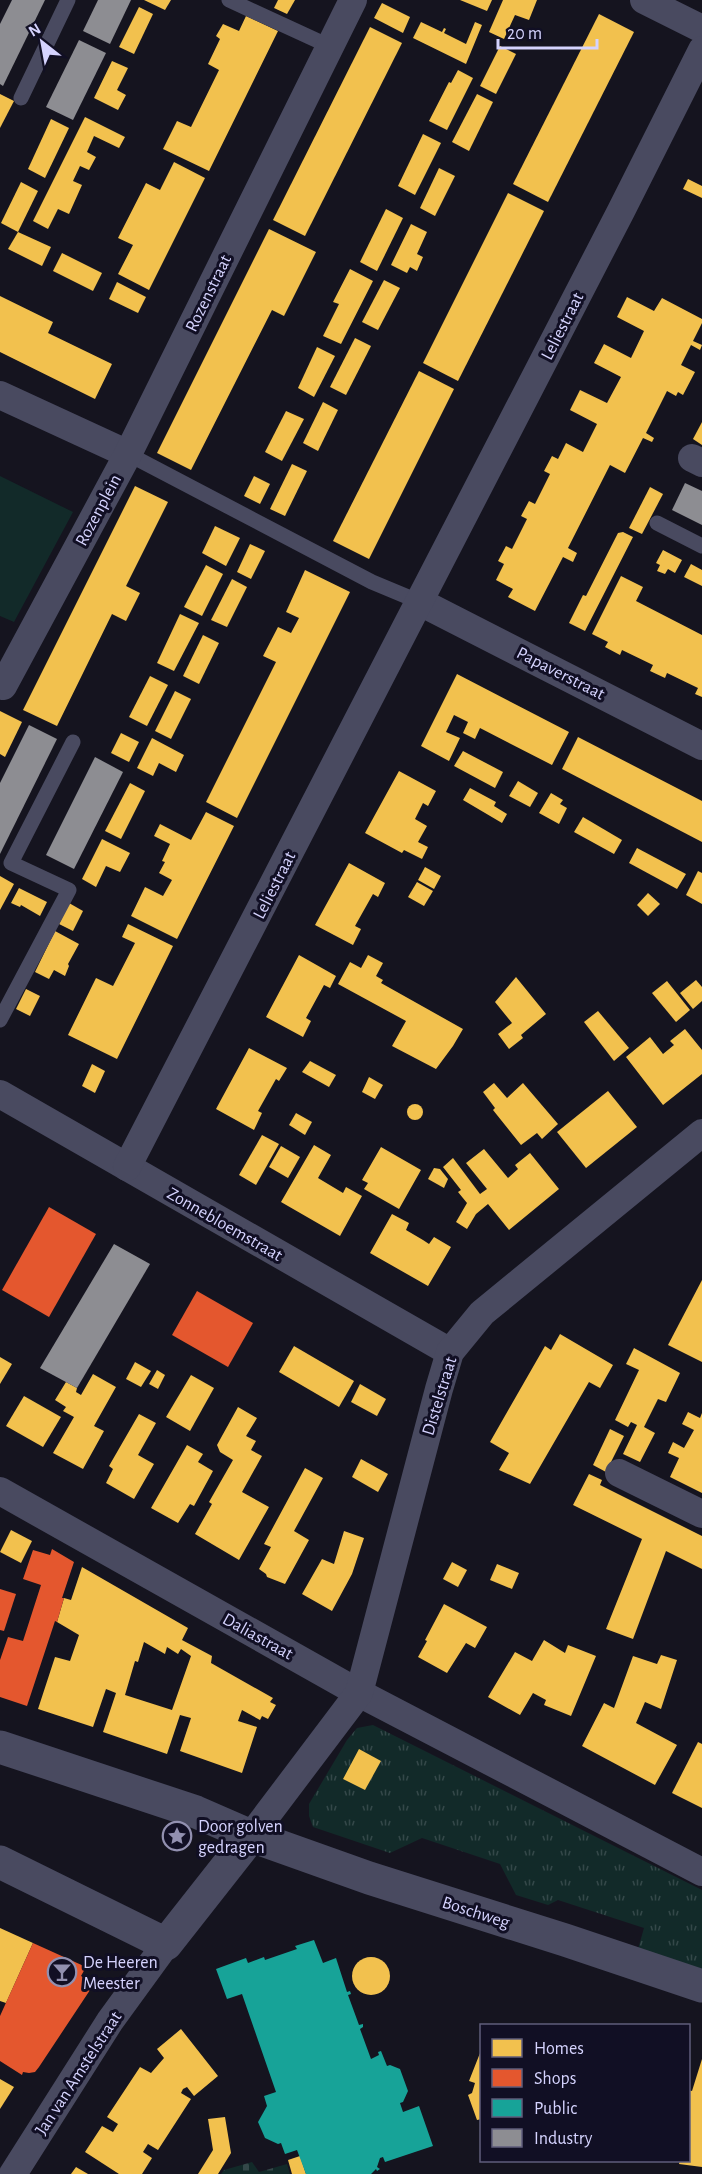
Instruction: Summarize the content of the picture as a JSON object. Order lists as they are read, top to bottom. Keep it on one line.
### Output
{"streets":{"street":["Rozenstraat","Leliestraat","Rozenplein","Papaverstraat","Zonnebloemstraat","Distelstraat","Daliastraat","Boschweg","Jan van Amstelstraat"]},"crossings":[["Rozenstraat","Rozenplein"],["Leliestraat","Papaverstraat"],["Leliestraat","Zonnebloemstraat"],["Zonnebloemstraat","Distelstraat"],["Distelstraat","Daliastraat"]],"places":{"place":["Door golven gedragen"],"bar":["De Heeren Meester"]},"legend":["Homes","Shops","Public","Industry"],"scale_bar":"20 m","north":"top left"}
